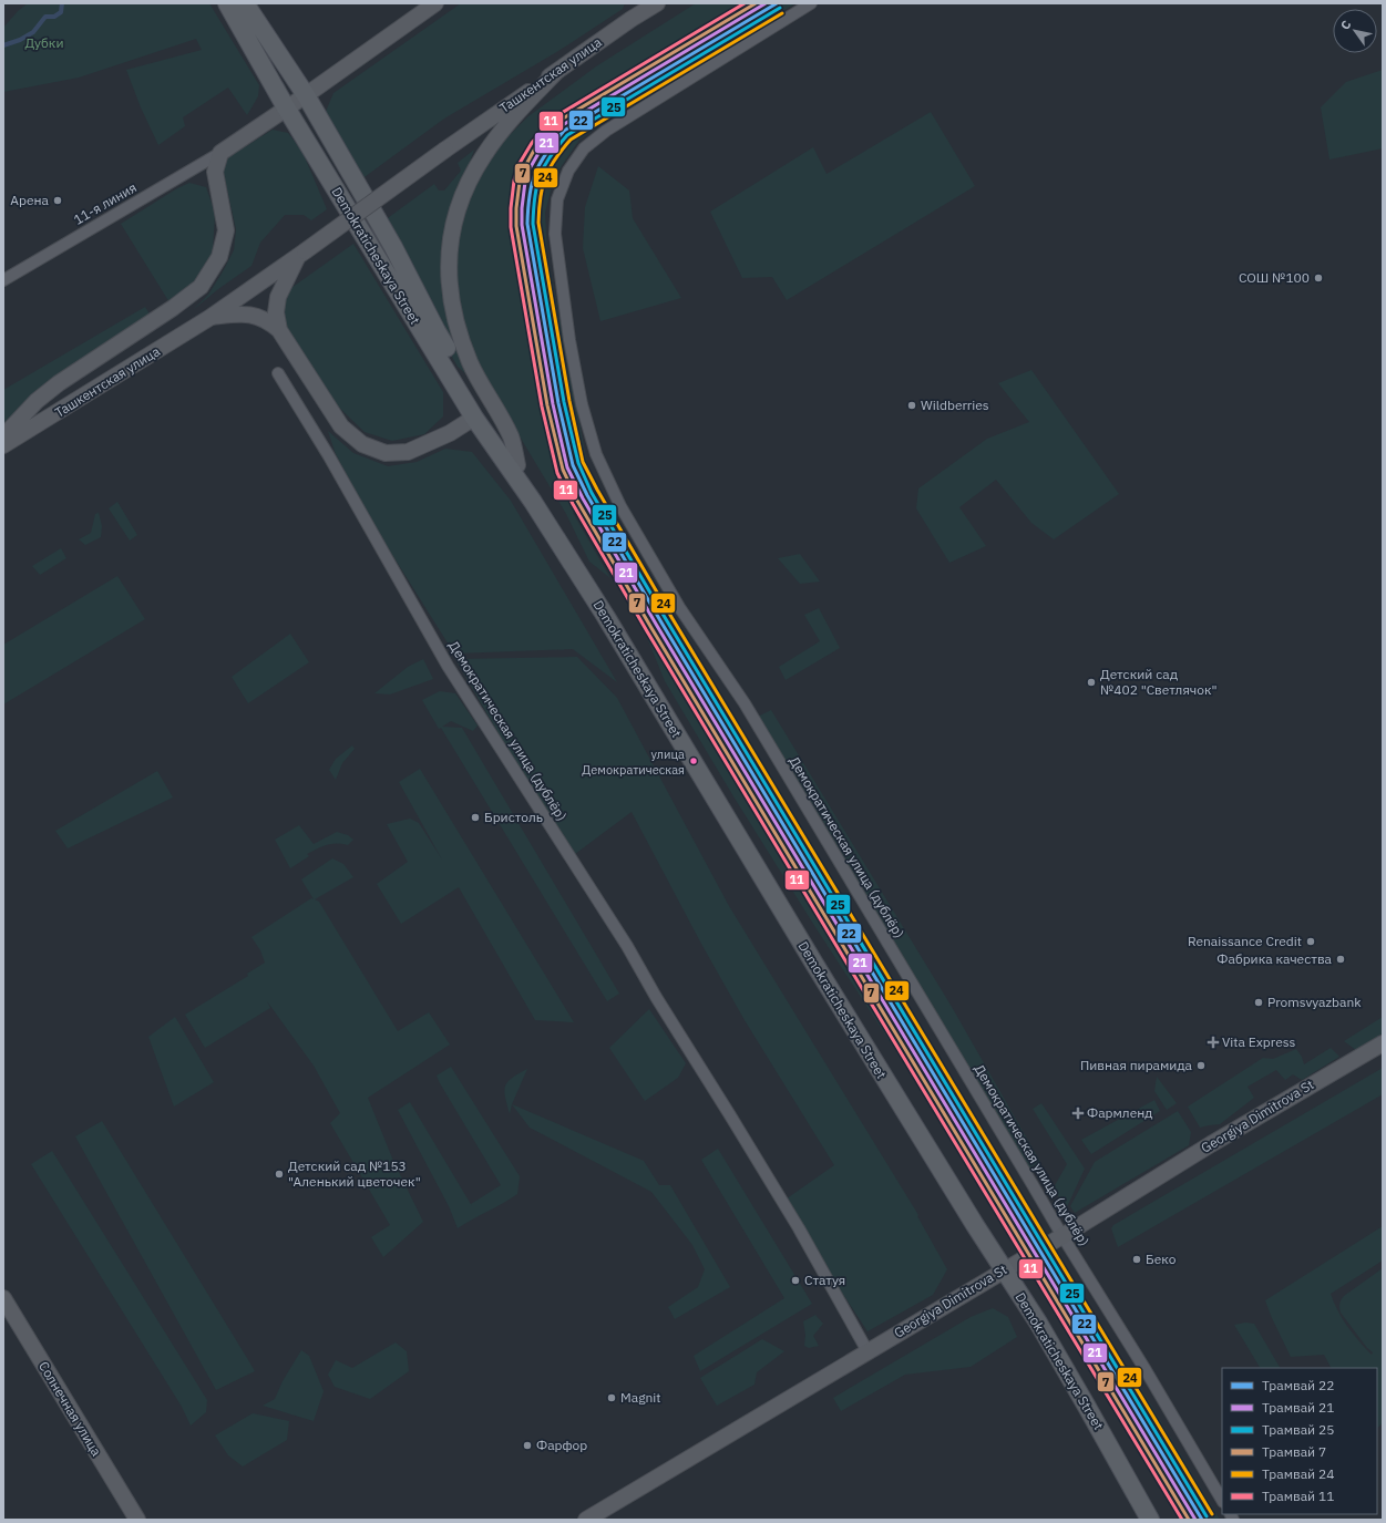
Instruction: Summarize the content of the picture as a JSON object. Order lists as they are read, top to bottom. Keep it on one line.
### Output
{"streets":{"main road":["Ташкентская улица","Demokraticheskaya Street","Georgiya Dimitrova St","Солнечная улица"],"street":["11-я линия","Демократическая улица (дублёр)"]},"crossings":[["Demokraticheskaya Street","Georgiya Dimitrova St"],["Демократическая улица (дублёр)","Georgiya Dimitrova St"]],"parks":["Дубки"],"places":{"other":["Арена","СОШ №100","Wildberries","Детский сад №402 \"Светлячок\"","улица Демократическая","Бристоль","Renaissance Credit","Фабрика качества","Promsvyazbank","Пивная пирамида","Детский сад №153 \"Аленький цветочек\"","Беко","Статуя","Magnit","Фарфор"],"health":["Vita Express","Фармленд"]},"lines":["tram line 22","tram line 21","tram line 7","tram line 11","tram line 25","tram line 24"],"legend":["Трамвай 22","Трамвай 21","Трамвай 25","Трамвай 7","Трамвай 24","Трамвай 11"],"north":"top left"}
